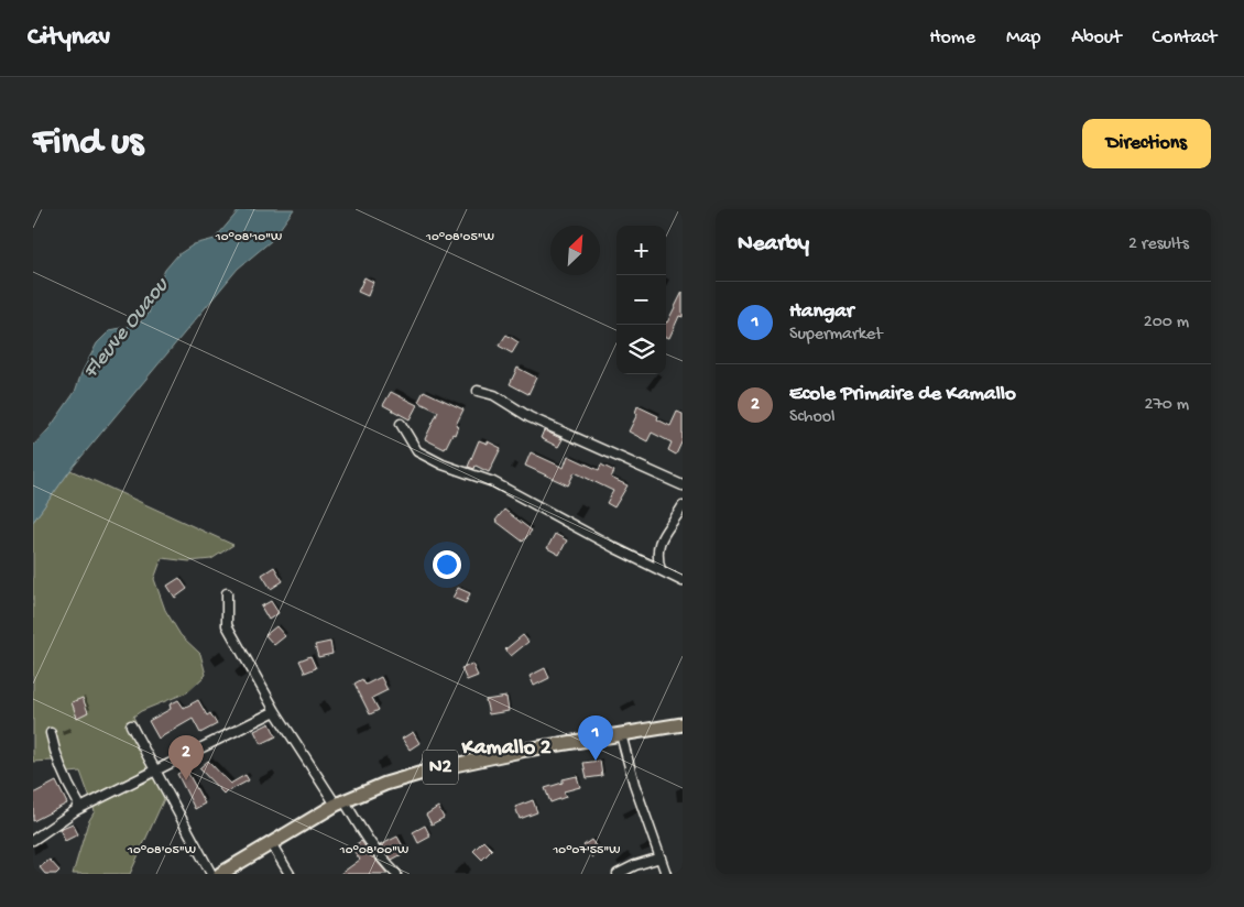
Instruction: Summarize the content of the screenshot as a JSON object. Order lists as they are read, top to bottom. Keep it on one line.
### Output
{"streets":{"highway":["N2"]},"districts":["Kamallo 2"],"water":["Fleuve Ouaou"],"north":"top right","page":{"header":"Citynav","nav":["Home","Map","About","Contact"],"buttons":"Directions","title":"Find us","heading":["Nearby","2 results"],"map_buttons":["+","−"],"list":[{"mark":"1","name":"Hangar","note":"Supermarket","value":"200 m"},{"mark":"2","name":"Ecole Primaire de Kamallo","note":"School","value":"270 m"}],"pins":["1","2"]},"coordinates":["10°08'10\"W","10°08'05\"W","10°08'00\"W","10°07'55\"W"]}
